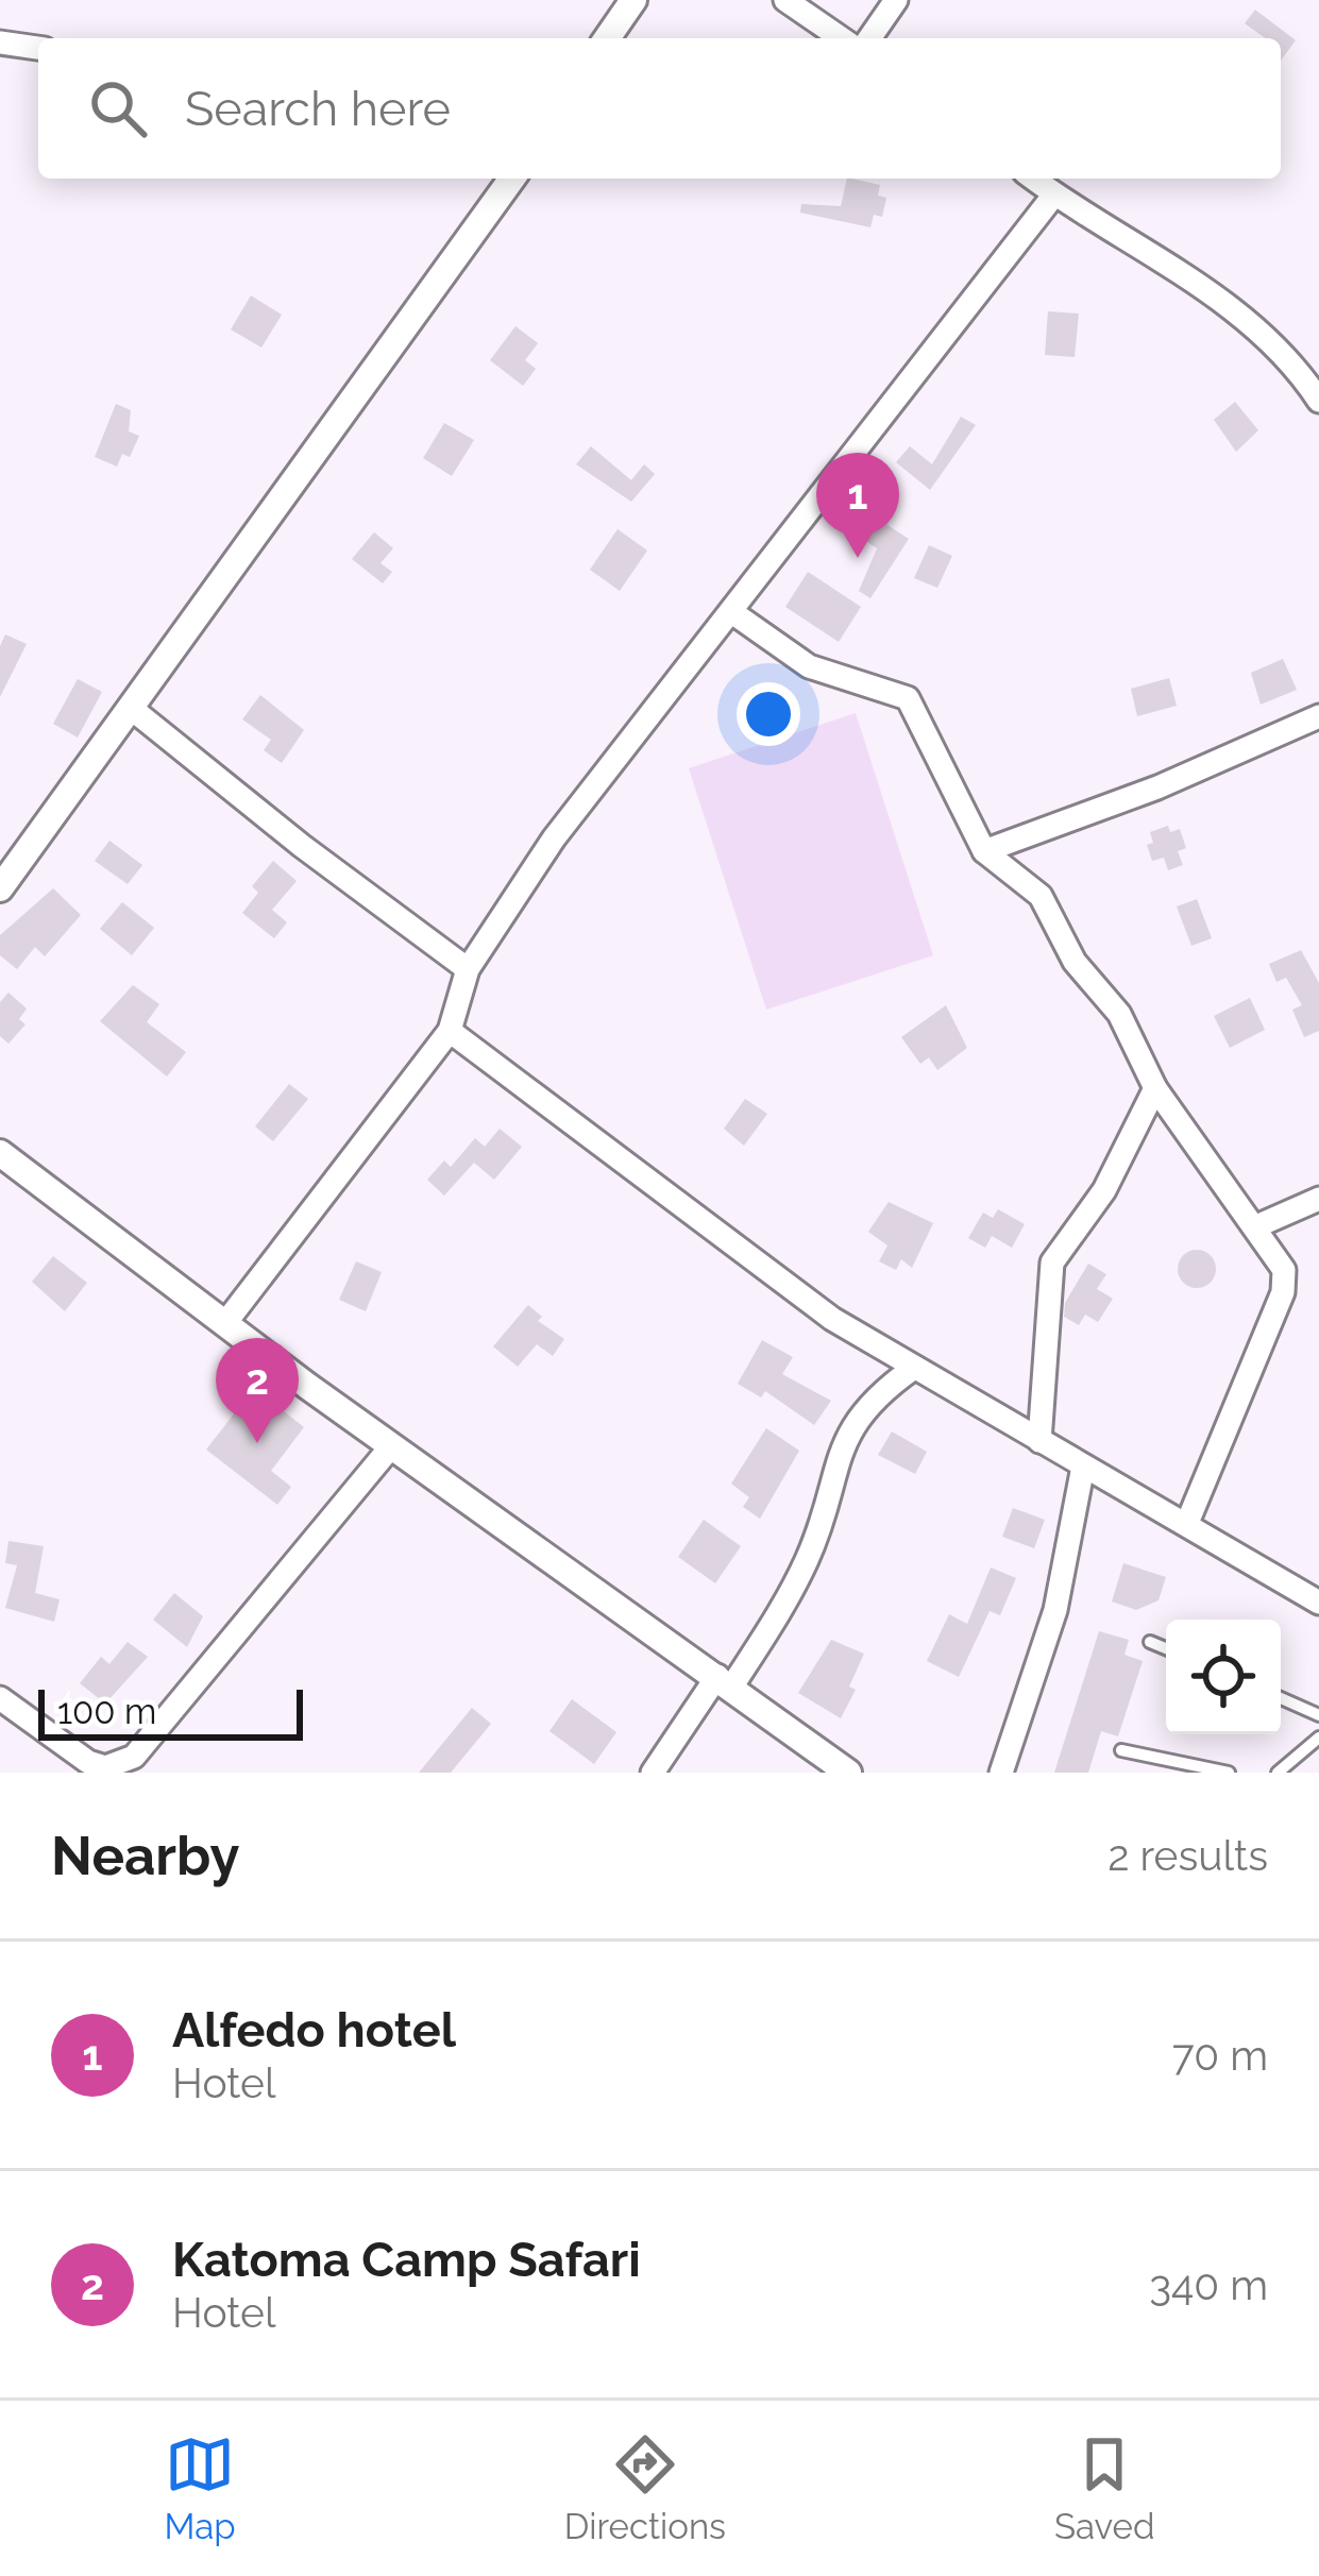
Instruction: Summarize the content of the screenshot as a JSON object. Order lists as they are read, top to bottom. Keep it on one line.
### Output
{"scale_bar":"100 m","page":{"search":"Search here","pins":["1","2"],"scale":"100 m","heading":["Nearby","2 results"],"list":[{"mark":"1","name":"Alfedo hotel","note":"Hotel","value":"70 m"},{"mark":"2","name":"Katoma Camp Safari","note":"Hotel","value":"340 m"}],"nav":["Map","Directions","Saved"]}}
